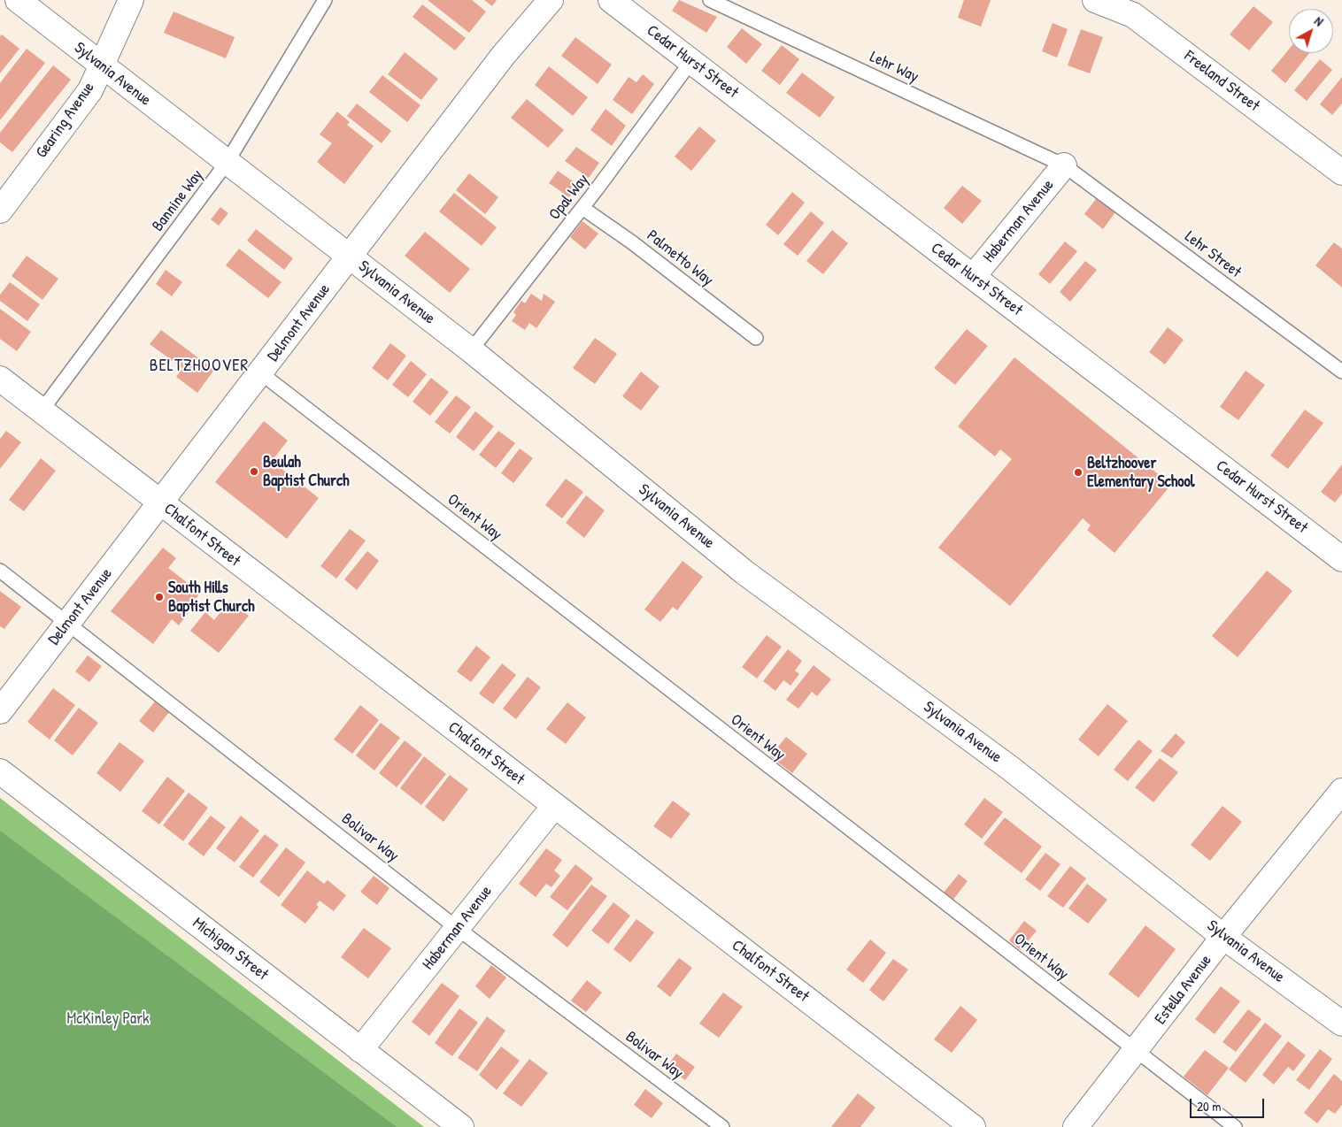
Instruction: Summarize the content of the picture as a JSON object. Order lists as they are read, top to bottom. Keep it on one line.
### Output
{"streets":{"street":["Cedar Hurst Street","Sylvania Avenue","Freeland Street","Gearing Avenue","Haberman Avenue","Delmont Avenue","Chalfont Street","Michigan Street","Estella Avenue"],"lane":["Lehr Way","Opal Way","Bannine Way","Lehr Street","Palmetto Way","Orient Way","Bolivar Way"]},"crossings":[["Cedar Hurst Street","Opal Way"],["Cedar Hurst Street","Haberman Avenue"],["Lehr Way","Haberman Avenue"],["Lehr Way","Lehr Street"],["Sylvania Avenue","Gearing Avenue"],["Sylvania Avenue","Opal Way"],["Sylvania Avenue","Bannine Way"],["Sylvania Avenue","Delmont Avenue"],["Sylvania Avenue","Estella Avenue"],["Opal Way","Palmetto Way"],["Bannine Way","Chalfont Street"],["Haberman Avenue","Lehr Street"],["Haberman Avenue","Chalfont Street"],["Haberman Avenue","Bolivar Way"],["Haberman Avenue","Michigan Street"],["Delmont Avenue","Orient Way"],["Delmont Avenue","Chalfont Street"],["Delmont Avenue","Bolivar Way"],["Orient Way","Estella Avenue"]],"districts":["BELTZHOOVER"],"parks":["McKinley Park"],"places":["Beulah Baptist Church","Beltzhoover Elementary School","South Hills Baptist Church"],"scale_bar":"20 m","north":"top right"}
